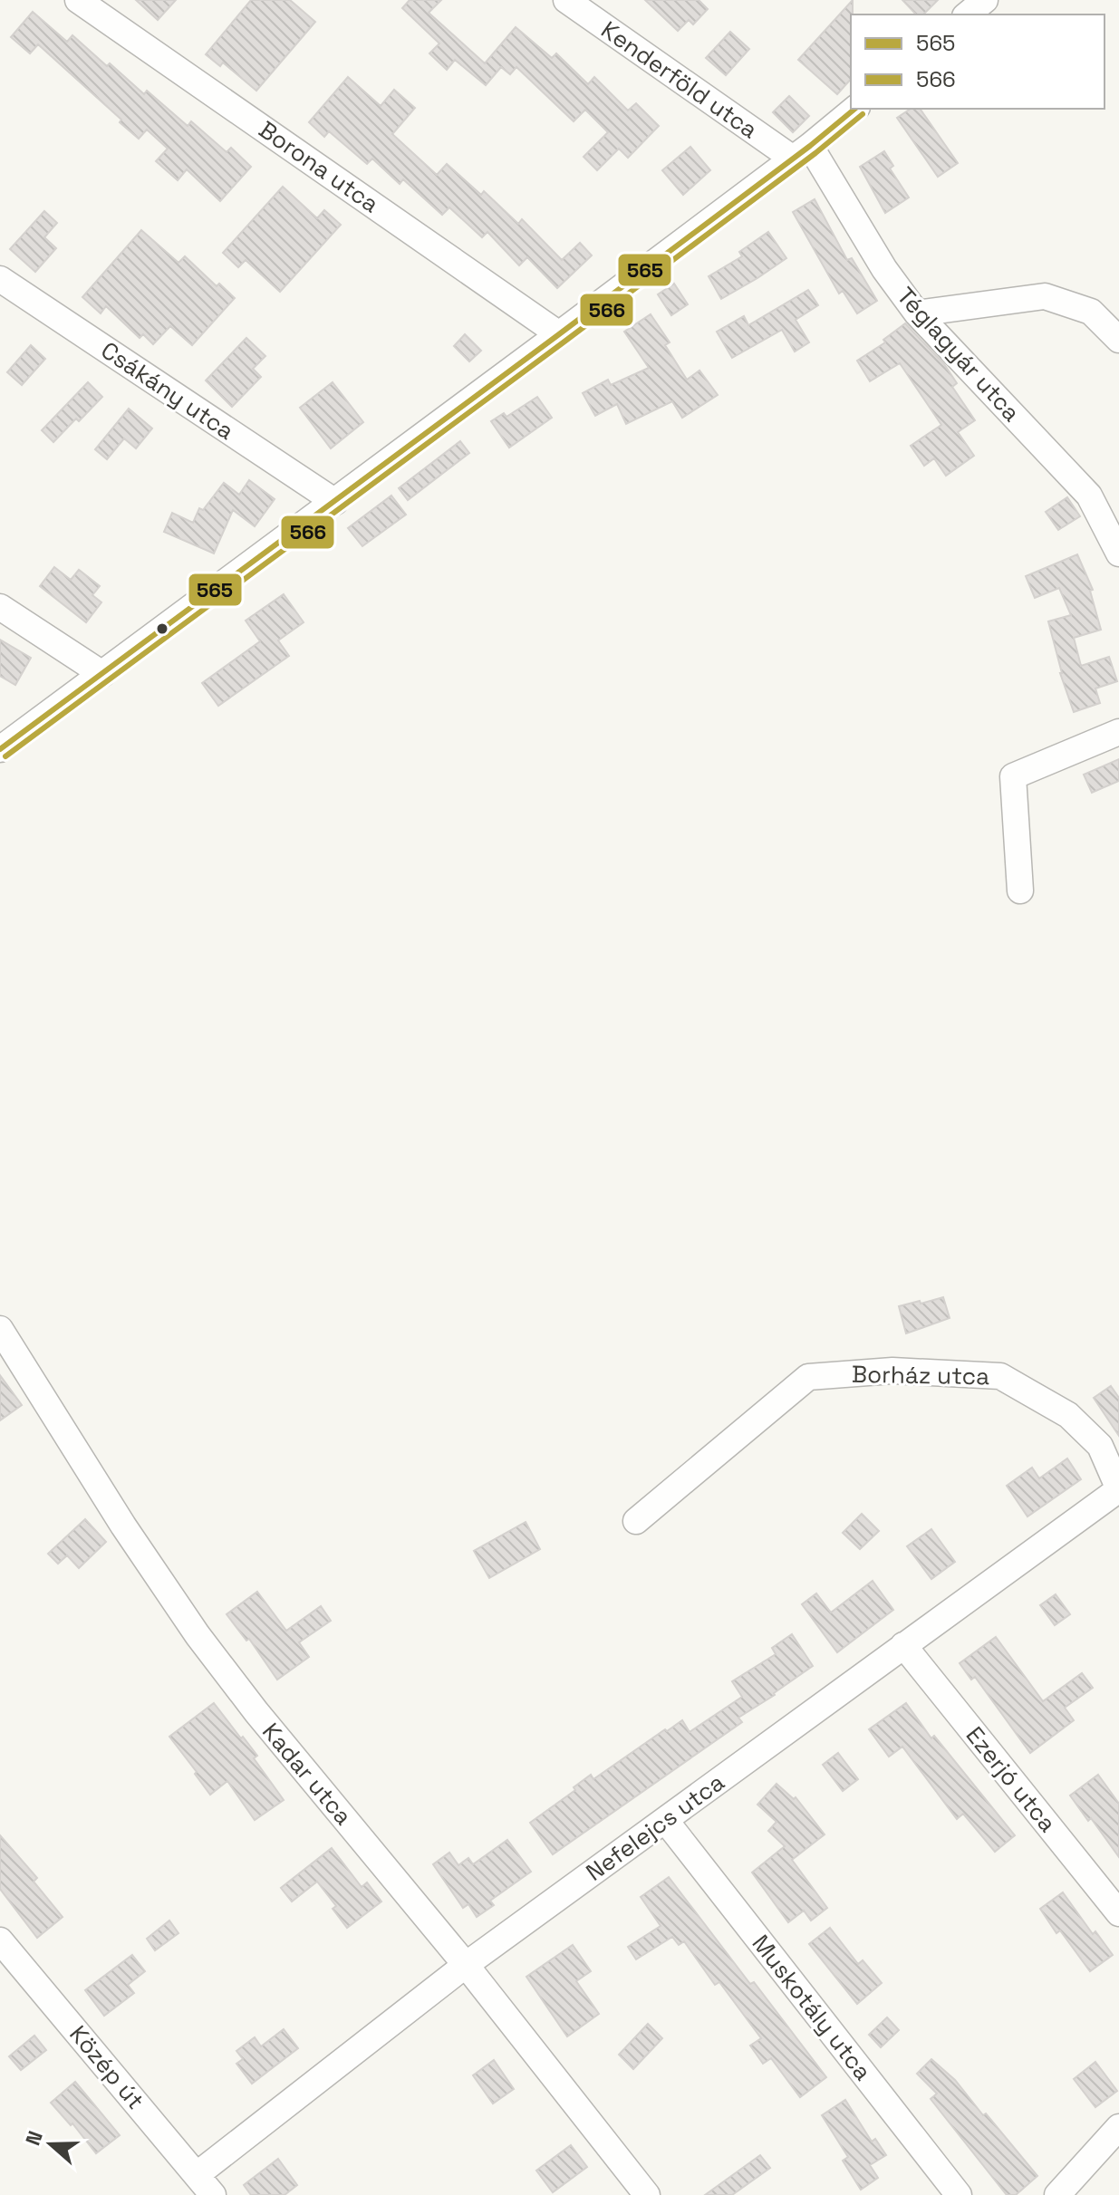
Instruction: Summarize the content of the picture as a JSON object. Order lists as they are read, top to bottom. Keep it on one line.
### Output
{"streets":{"street":["Kenderföld utca","Borona utca","Téglagyár utca","Csákány utca","Borház utca","Kadar utca","Ezerjó utca","Nefelejcs utca","Muskotály utca","Közép út"]},"crossings":[["Kenderföld utca","Téglagyár utca"],["Borház utca","Nefelejcs utca"],["Kadar utca","Nefelejcs utca"],["Ezerjó utca","Nefelejcs utca"],["Nefelejcs utca","Muskotály utca"],["Nefelejcs utca","Közép út"]],"lines":["transit line 565","transit line 566"],"legend":["565","566"],"north":"left"}
